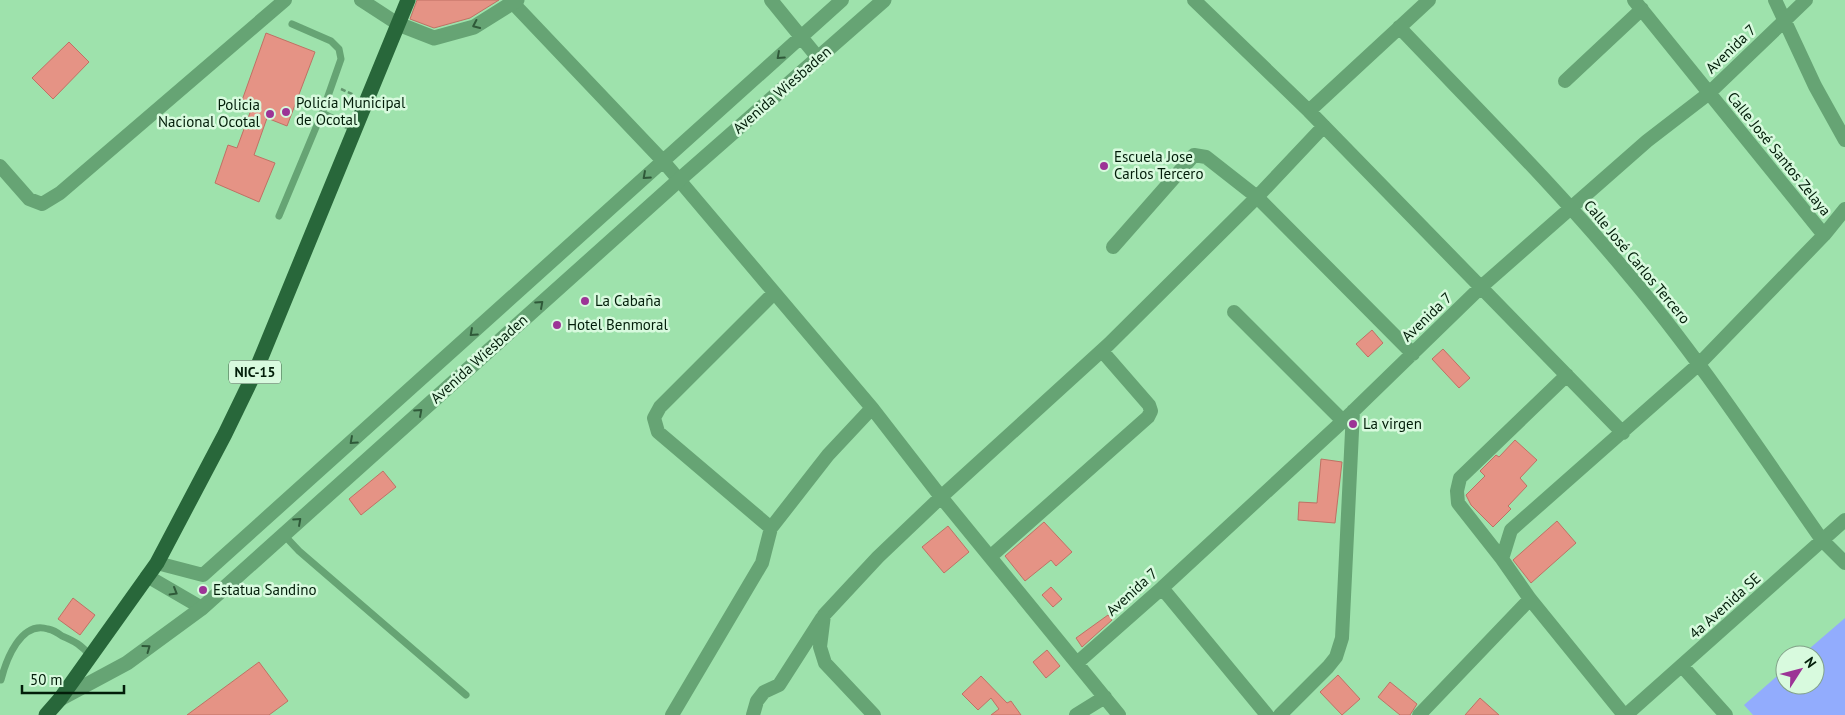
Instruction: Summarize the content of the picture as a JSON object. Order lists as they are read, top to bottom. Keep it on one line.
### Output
{"streets":{"highway":["NIC-15"],"street":["Avenida 7","Avenida Wiesbaden","Calle José Santos Zelaya","Calle José Carlos Tercero","4a Avenida SE"]},"crossings":[["Avenida 7","Calle José Santos Zelaya"],["Avenida 7","Calle José Carlos Tercero"],["Avenida Wiesbaden","NIC-15"],["Calle José Carlos Tercero","4a Avenida SE"]],"places":["Policía Municipal de Ocotal","Policia Nacional Ocotal","Escuela Jose Carlos Tercero","La Cabaña","Hotel Benmoral","La virgen","Estatua Sandino"],"scale_bar":"50 m","north":"top right"}
